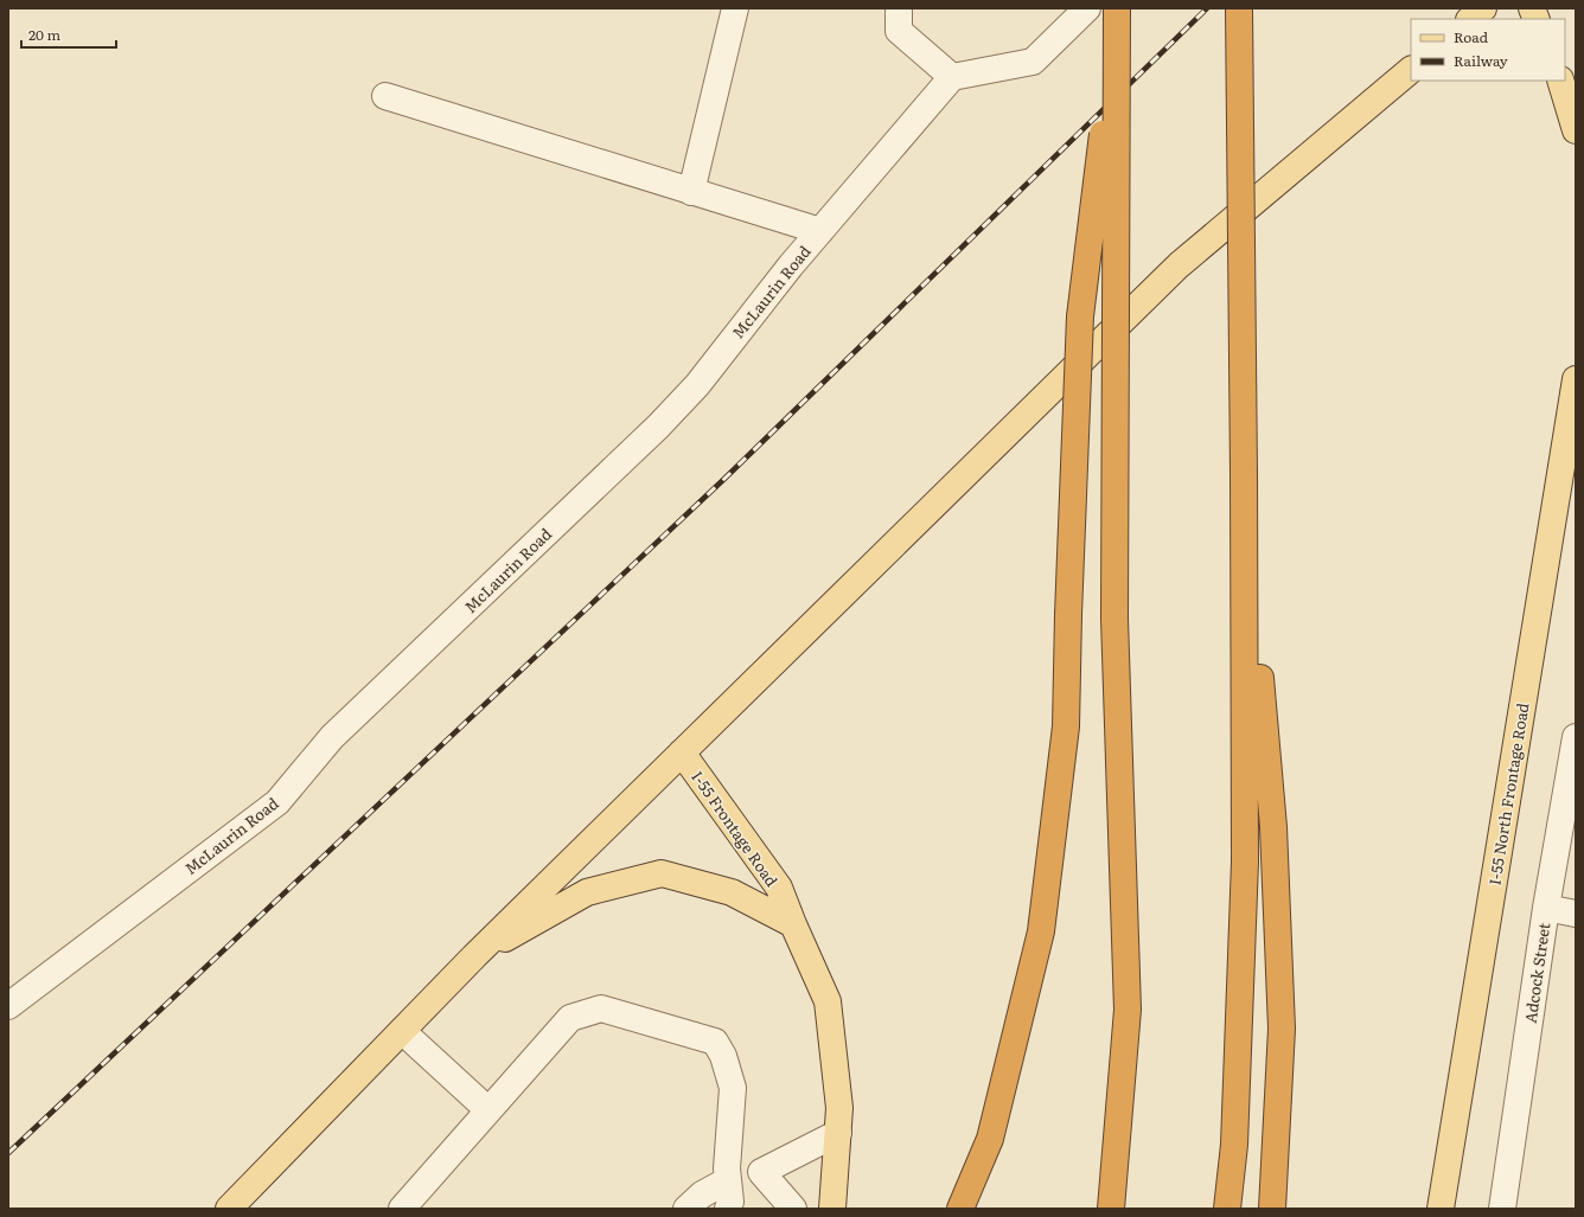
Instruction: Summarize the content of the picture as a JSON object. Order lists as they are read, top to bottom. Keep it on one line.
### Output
{"streets":{"main road":["I-55 North Frontage Road","I-55 Frontage Road"],"street":["McLaurin Road","Adcock Street"]},"legend":["Road","Railway"],"scale_bar":"20 m"}
